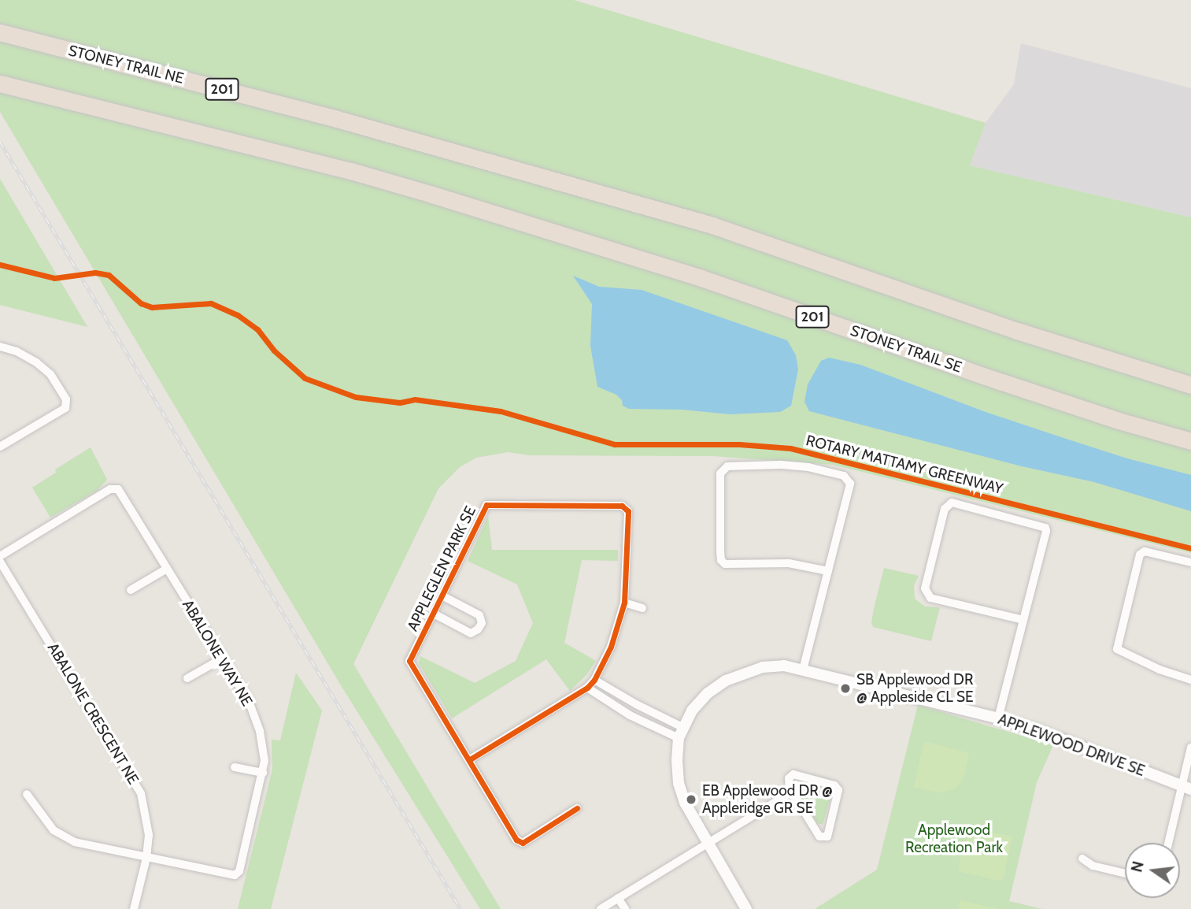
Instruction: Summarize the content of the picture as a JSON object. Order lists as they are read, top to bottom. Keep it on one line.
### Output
{"streets":{"highway":["STONEY TRAIL NE","201","STONEY TRAIL SE"],"street":["APPLEGLEN PARK SE","ABALONE WAY NE","ABALONE CRESCENT NE","APPLEWOOD DRIVE SE"],"cycle path":["ROTARY MATTAMY GREENWAY"]},"crossings":[["ABALONE WAY NE","ABALONE CRESCENT NE"]],"parks":["Applewood Recreation Park"],"places":["SB Applewood DR @ Appleside CL SE","EB Applewood DR @ Appleridge GR SE"],"north":"left"}
